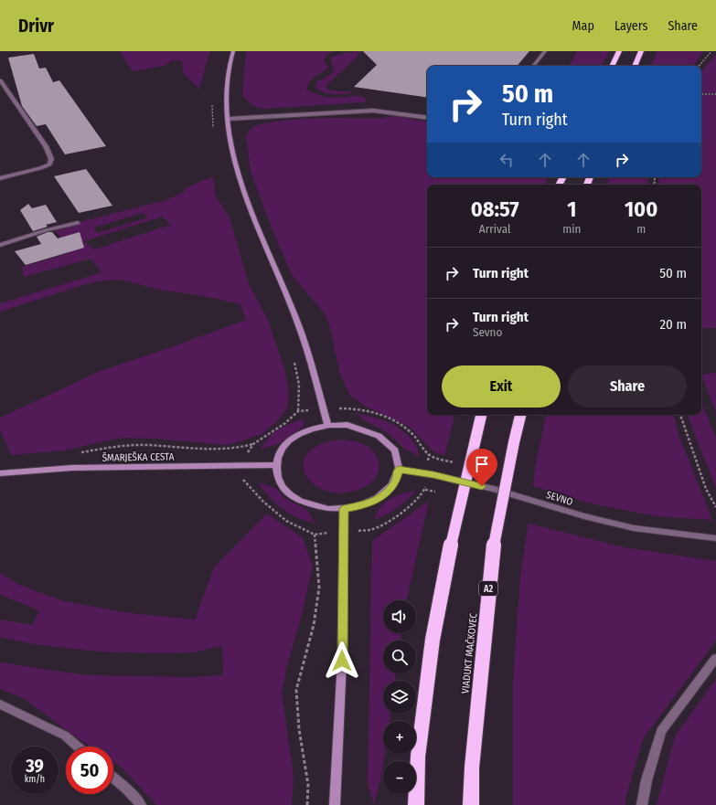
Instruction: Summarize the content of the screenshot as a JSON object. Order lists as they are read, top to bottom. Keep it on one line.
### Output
{"streets":{"highway":["A2","VIADUKT MAČKOVEC"],"main road":["ŠMARJEŠKA CESTA"],"street":["SEVNO"]},"crossings":[["ŠMARJEŠKA CESTA","SEVNO"]],"page":{"header":"Drivr","nav":["Map","Layers","Share"],"turn":["50 m","Turn right"],"eta":["08:57","Arrival","1","min","100","m"],"list":[{"name":"Turn right","value":"50 m"},{"name":"Turn right","note":"Sevno","value":"20 m"}],"buttons":["Exit","Share"],"map_buttons":["+","−"],"speed":"39 km/h","limit":"50"}}
